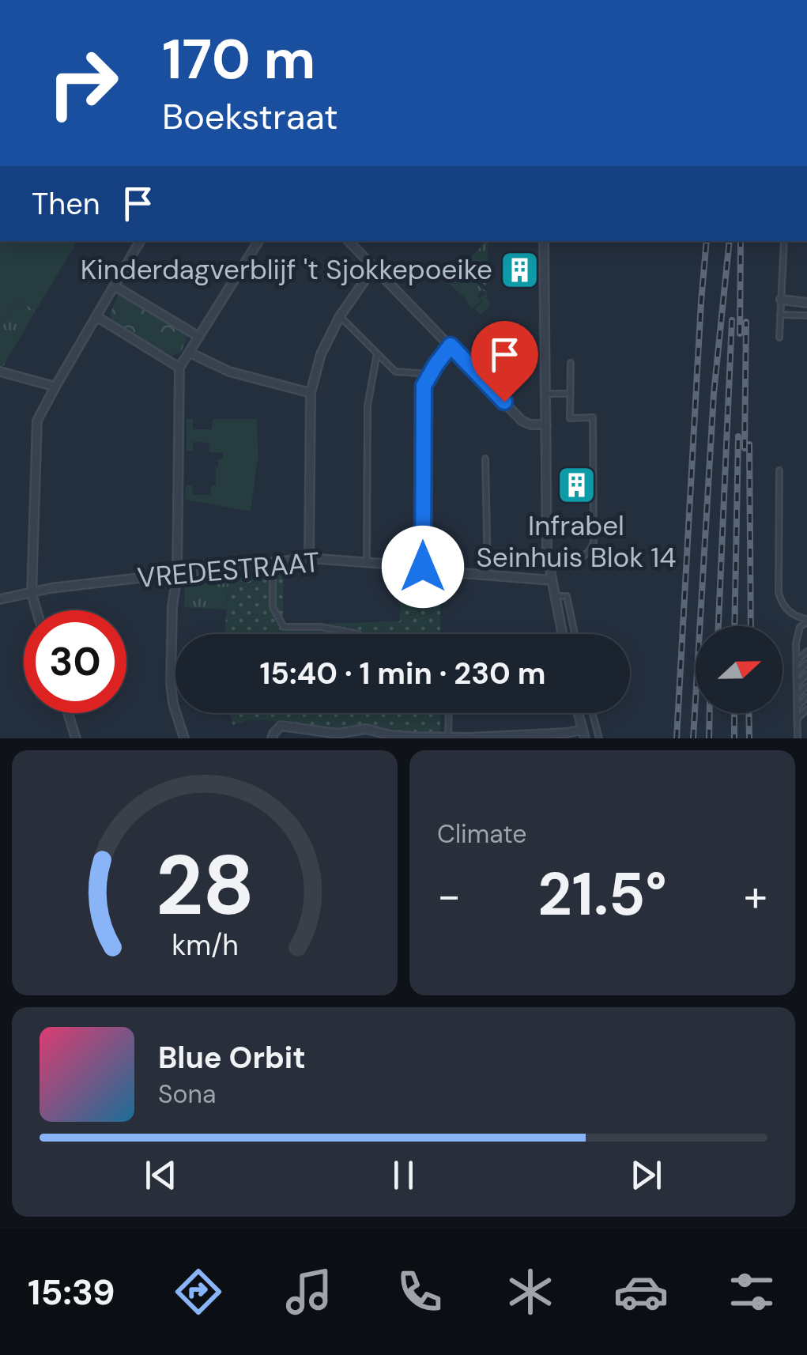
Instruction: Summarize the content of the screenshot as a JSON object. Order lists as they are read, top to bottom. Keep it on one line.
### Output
{"streets":{"street":["VREDESTRAAT"]},"places":{"building":["Kinderdagverblijf 't Sjokkepoeike","Infrabel Seinhuis Blok 14"]},"north":"right","page":{"turn":["170 m","Boekstraat"],"then":"Then","limit":"30","trip":"15:40 · 1 min · 230 m","tile":"Climate","heat":["−","21.5°","+"],"song":["Blue Orbit","Sona"],"tabs":"15:39","gauge":["28","km/h"]}}
